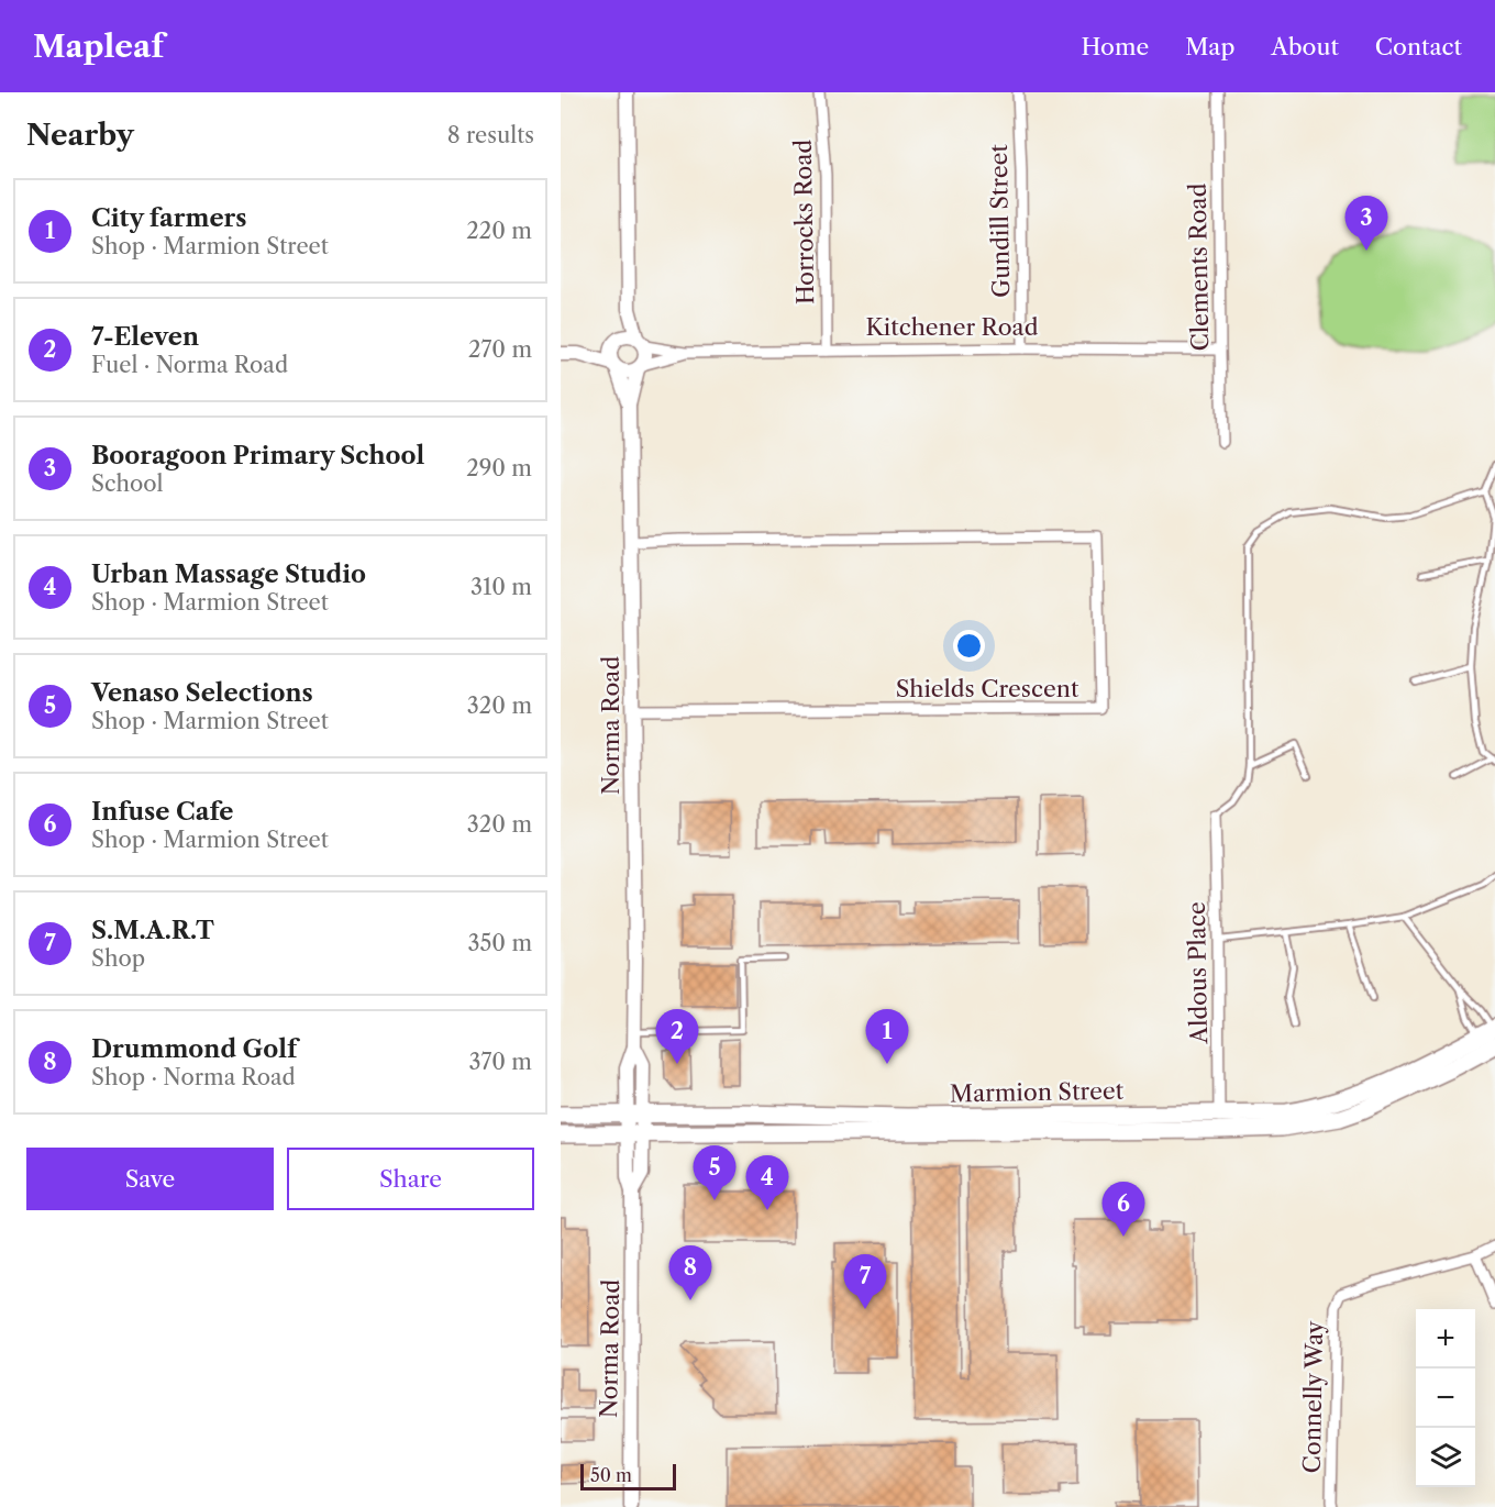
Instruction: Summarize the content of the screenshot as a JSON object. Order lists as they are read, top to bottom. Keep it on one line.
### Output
{"streets":{"main road":["Marmion Street"],"street":["Gundill Street","Horrocks Road","Clements Road","Kitchener Road","Shields Crescent","Norma Road","Aldous Place","Connelly Way"]},"crossings":[["Gundill Street","Kitchener Road"],["Horrocks Road","Kitchener Road"],["Clements Road","Kitchener Road"],["Kitchener Road","Norma Road"],["Shields Crescent","Norma Road"],["Norma Road","Marmion Street"],["Aldous Place","Marmion Street"]],"scale_bar":"50 m","page":{"header":"Mapleaf","nav":["Home","Map","About","Contact"],"heading":["Nearby","8 results"],"list":[{"mark":"1","name":"City farmers","note":"Shop · Marmion Street","value":"220 m"},{"mark":"2","name":"7-Eleven","note":"Fuel · Norma Road","value":"270 m"},{"mark":"3","name":"Booragoon Primary School","note":"School","value":"290 m"},{"mark":"4","name":"Urban Massage Studio","note":"Shop · Marmion Street","value":"310 m"},{"mark":"5","name":"Venaso Selections","note":"Shop · Marmion Street","value":"320 m"},{"mark":"6","name":"Infuse Cafe","note":"Shop · Marmion Street","value":"320 m"},{"mark":"7","name":"S.M.A.R.T","note":"Shop","value":"350 m"},{"mark":"8","name":"Drummond Golf","note":"Shop · Norma Road","value":"370 m"}],"pins":["3","1","2","5","4","6","8","7"],"buttons":["Save","Share"],"map_buttons":["+","−"],"scale":"50 m"}}
